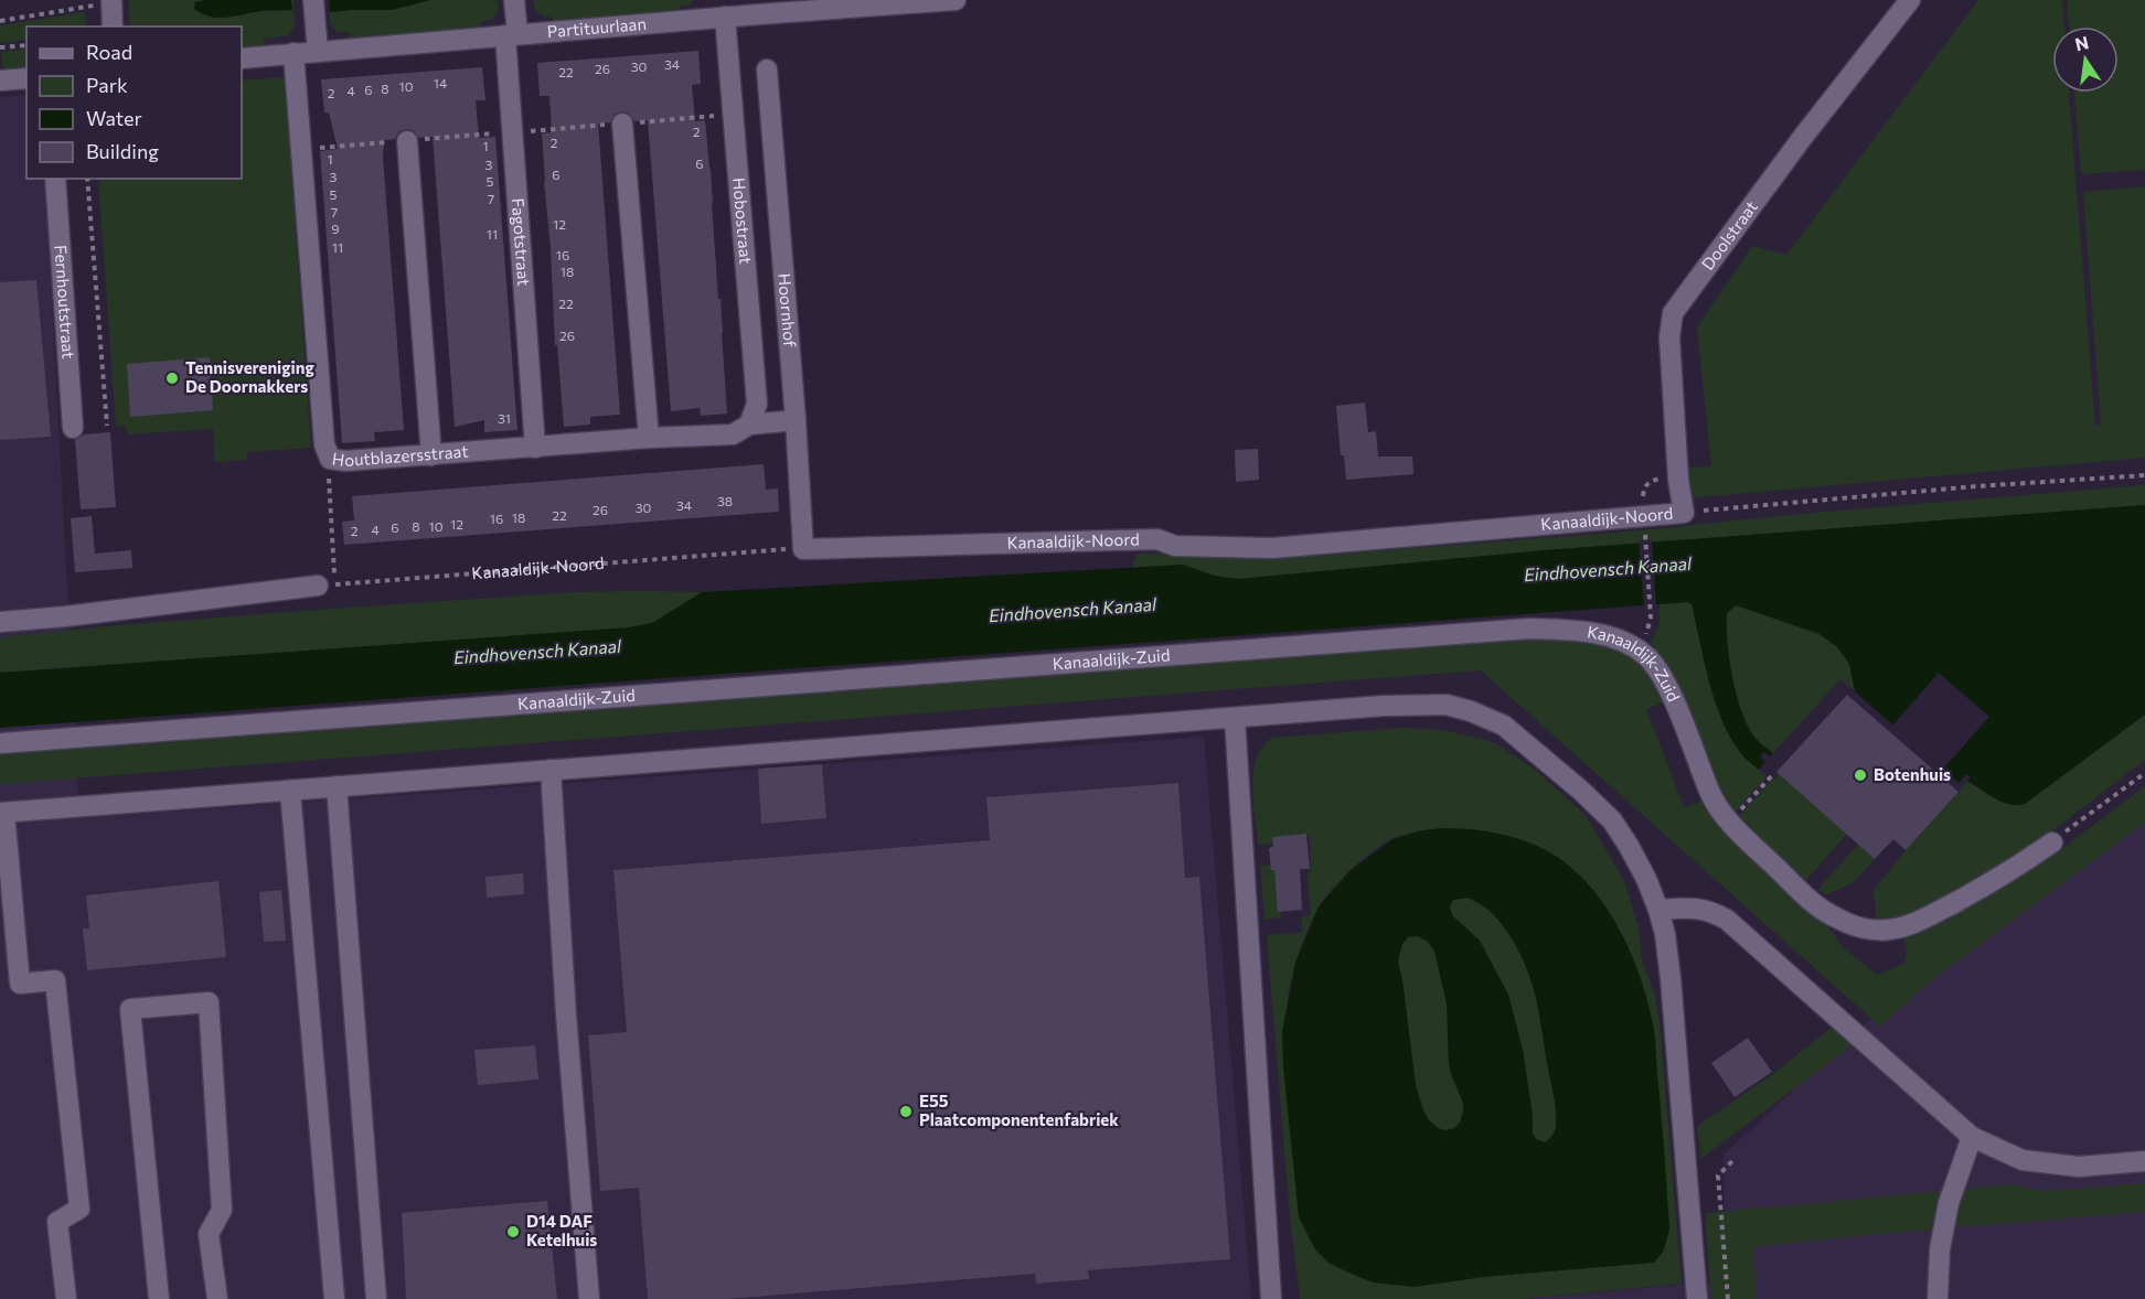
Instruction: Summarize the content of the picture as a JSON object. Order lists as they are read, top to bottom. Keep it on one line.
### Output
{"streets":{"street":["Partituurlaan","Hobostraat","Doolstraat","Fagotstraat","Fernhoutstraat","Hoornhof","Houtblazersstraat","Kanaaldijk-Noord","Kanaaldijk-Zuid"]},"crossings":[["Partituurlaan","Hobostraat"],["Partituurlaan","Fagotstraat"],["Partituurlaan","Houtblazersstraat"],["Hobostraat","Houtblazersstraat"],["Doolstraat","Kanaaldijk-Noord"],["Fagotstraat","Houtblazersstraat"],["Hoornhof","Houtblazersstraat"],["Hoornhof","Kanaaldijk-Noord"]],"water":["Eindhovensch Kanaal"],"places":["Tennisvereniging De Doornakkers","Botenhuis","E55 Plaatcomponentenfabriek","D14 DAF Ketelhuis"],"house_numbers":["34","30","26","22","14","10","8","6","4","2","2","2","1","1","6","3","6","3","5","5","7","7","12","9","11","11","16","18","22","26","31","38","34","30","26","22","18","16","12","8","10","6","4","2"],"legend":["Road","Park","Water","Building"],"north":"top"}
